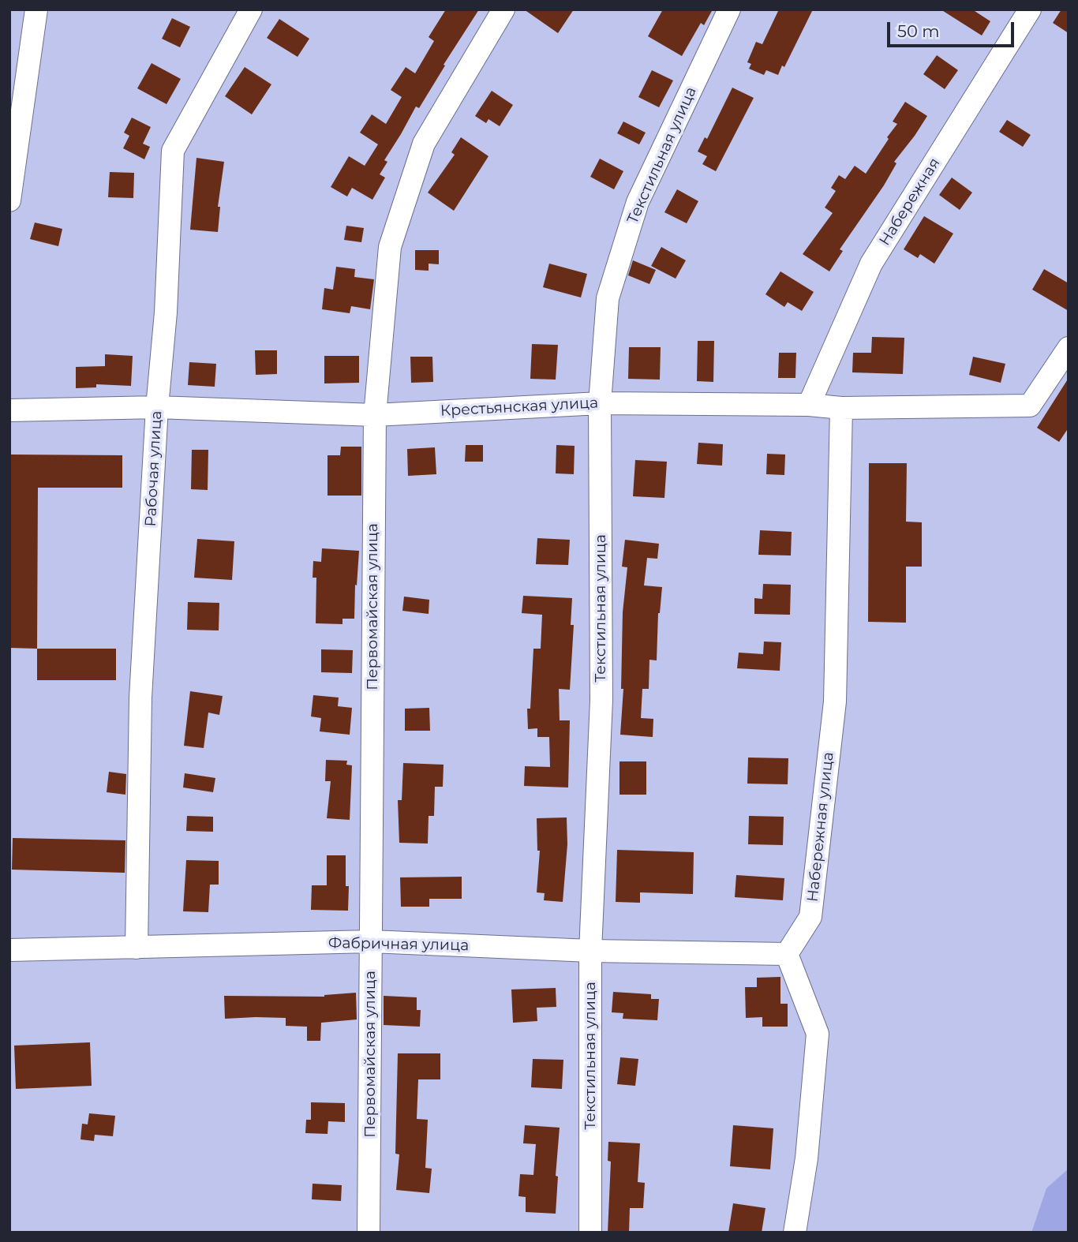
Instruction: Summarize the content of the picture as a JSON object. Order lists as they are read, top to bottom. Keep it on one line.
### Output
{"streets":{"street":["Текстильная улица","Набережная","Крестьянская улица","Рабочая улица","Первомайская улица","Набережная улица","Фабричная улица"]},"crossings":[["Текстильная улица","Крестьянская улица"],["Текстильная улица","Фабричная улица"],["Набережная","Крестьянская улица"],["Крестьянская улица","Рабочая улица"],["Крестьянская улица","Первомайская улица"],["Крестьянская улица","Набережная улица"],["Рабочая улица","Фабричная улица"],["Первомайская улица","Фабричная улица"],["Набережная улица","Фабричная улица"]],"scale_bar":"50 m"}
